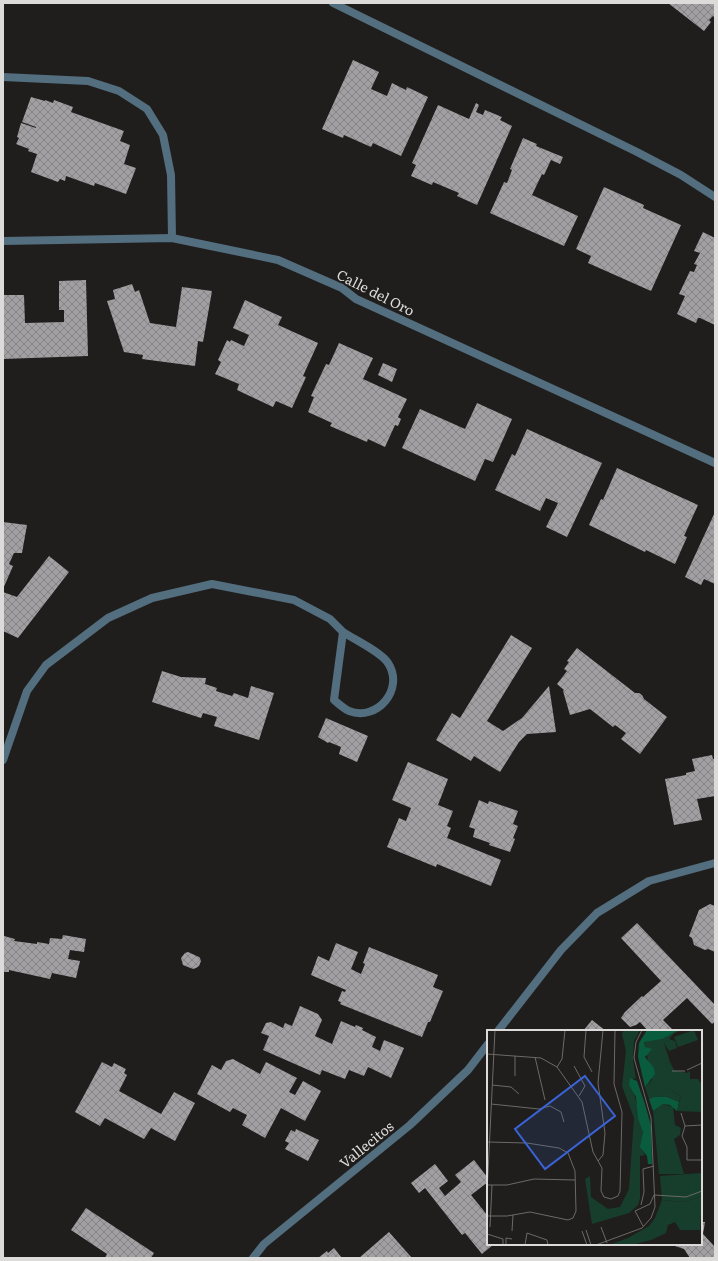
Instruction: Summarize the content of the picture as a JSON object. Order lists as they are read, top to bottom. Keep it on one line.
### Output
{"streets":{"street":["Calle del Oro","Vallecitos"]}}
